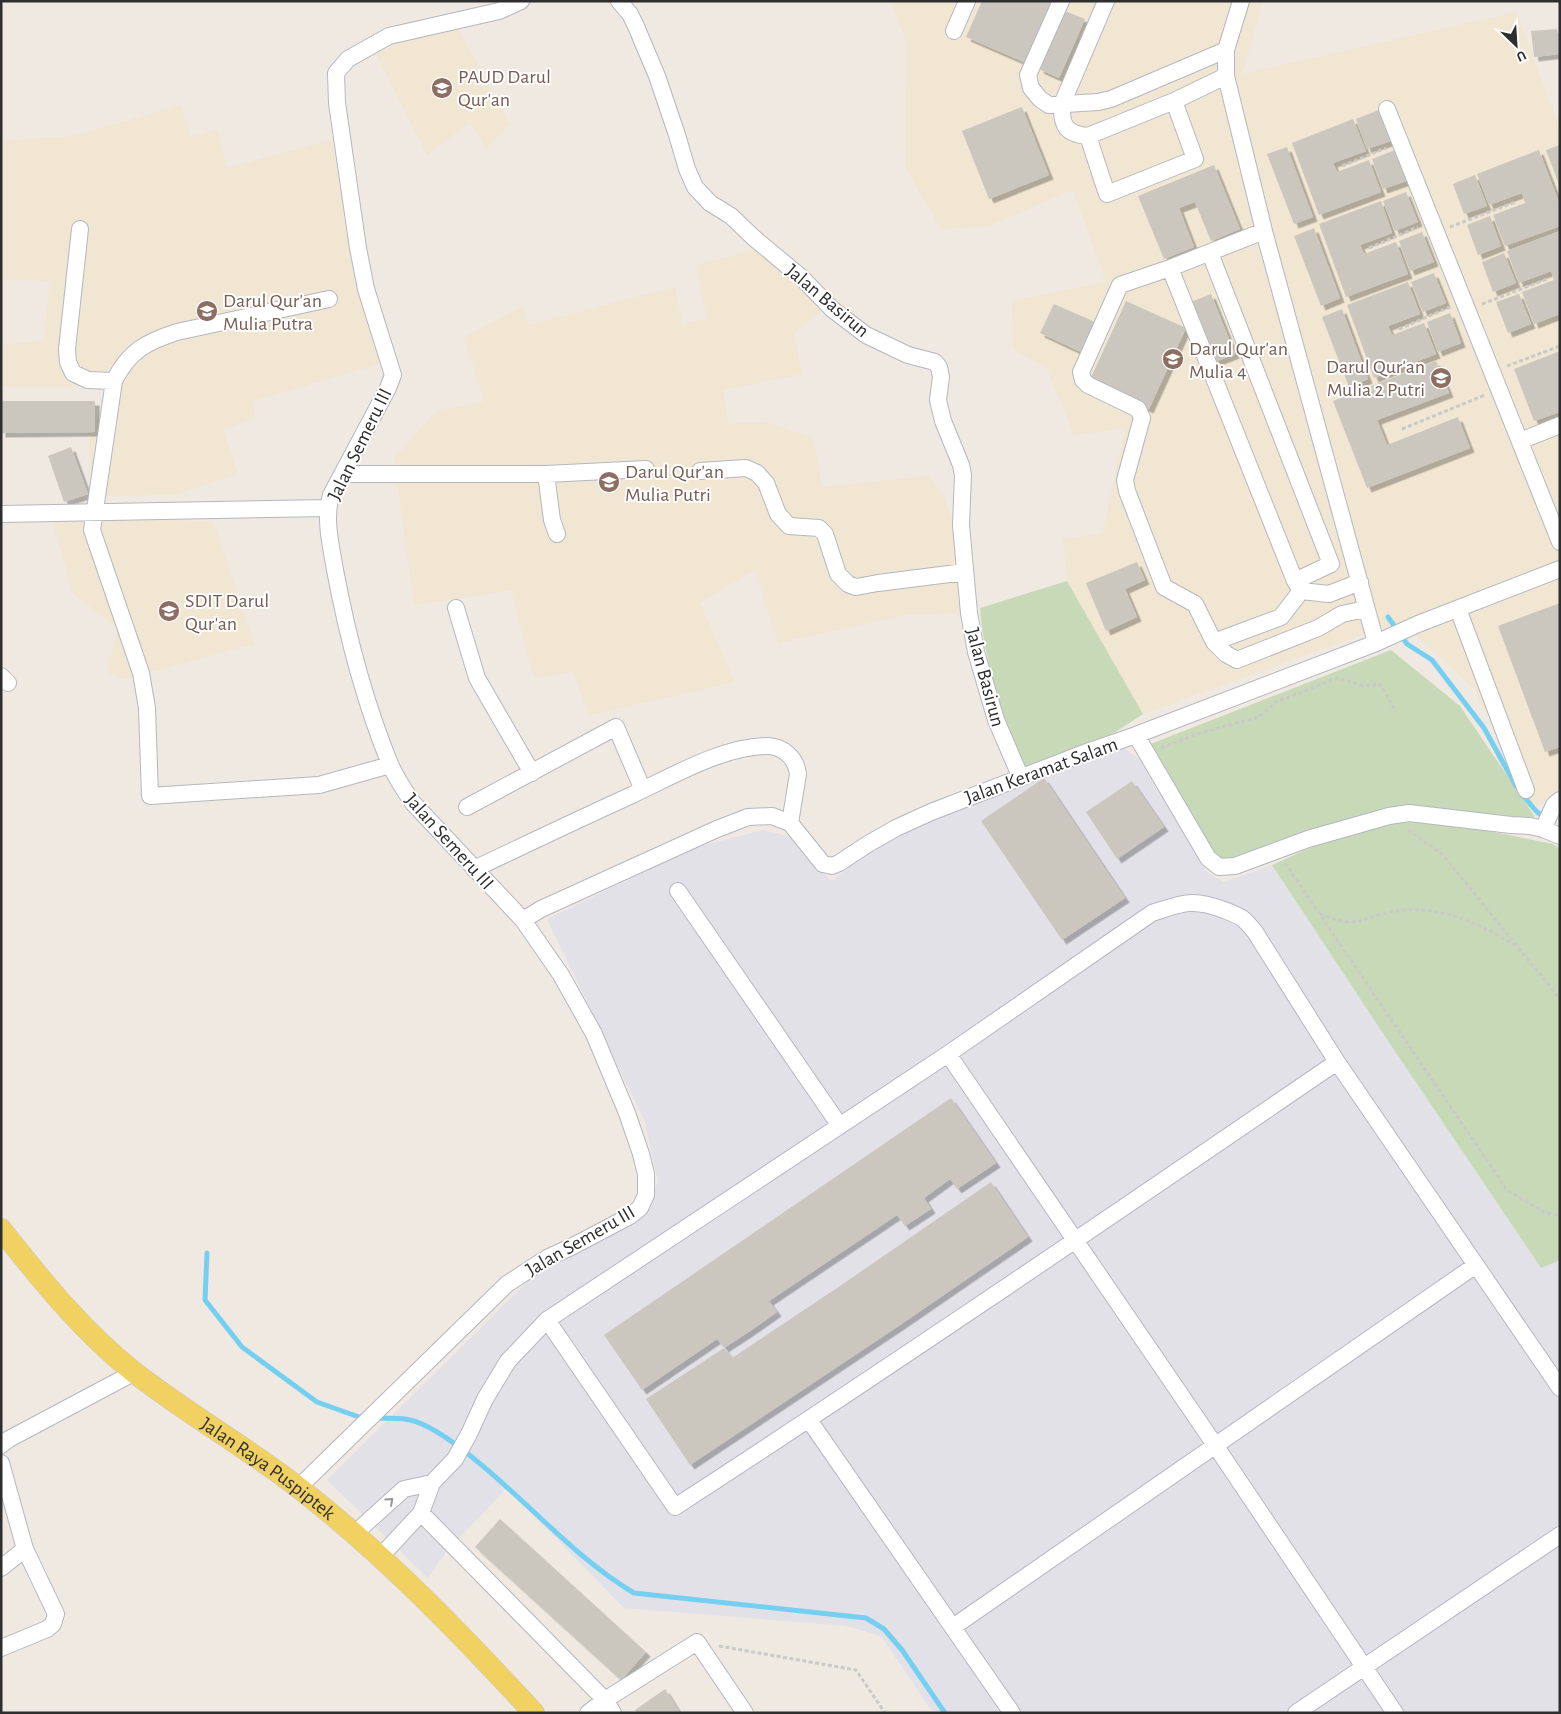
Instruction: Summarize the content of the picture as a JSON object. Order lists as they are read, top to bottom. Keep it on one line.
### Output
{"streets":{"main road":["Jalan Raya Puspiptek"],"street":["Jalan Basirun","Jalan Semeru III","Jalan Keramat Salam"]},"crossings":[["Jalan Basirun","Jalan Keramat Salam"],["Jalan Semeru III","Jalan Raya Puspiptek"]],"places":{"school or university":["PAUD Darul Qur'an","Darul Qur'an Mulia Putra","Darul Qur'an Mulia 4","Darul Qur'an Mulia 2 Putri","Darul Qur'an Mulia Putri","SDIT Darul Qur'an"]},"north":"bottom right"}
